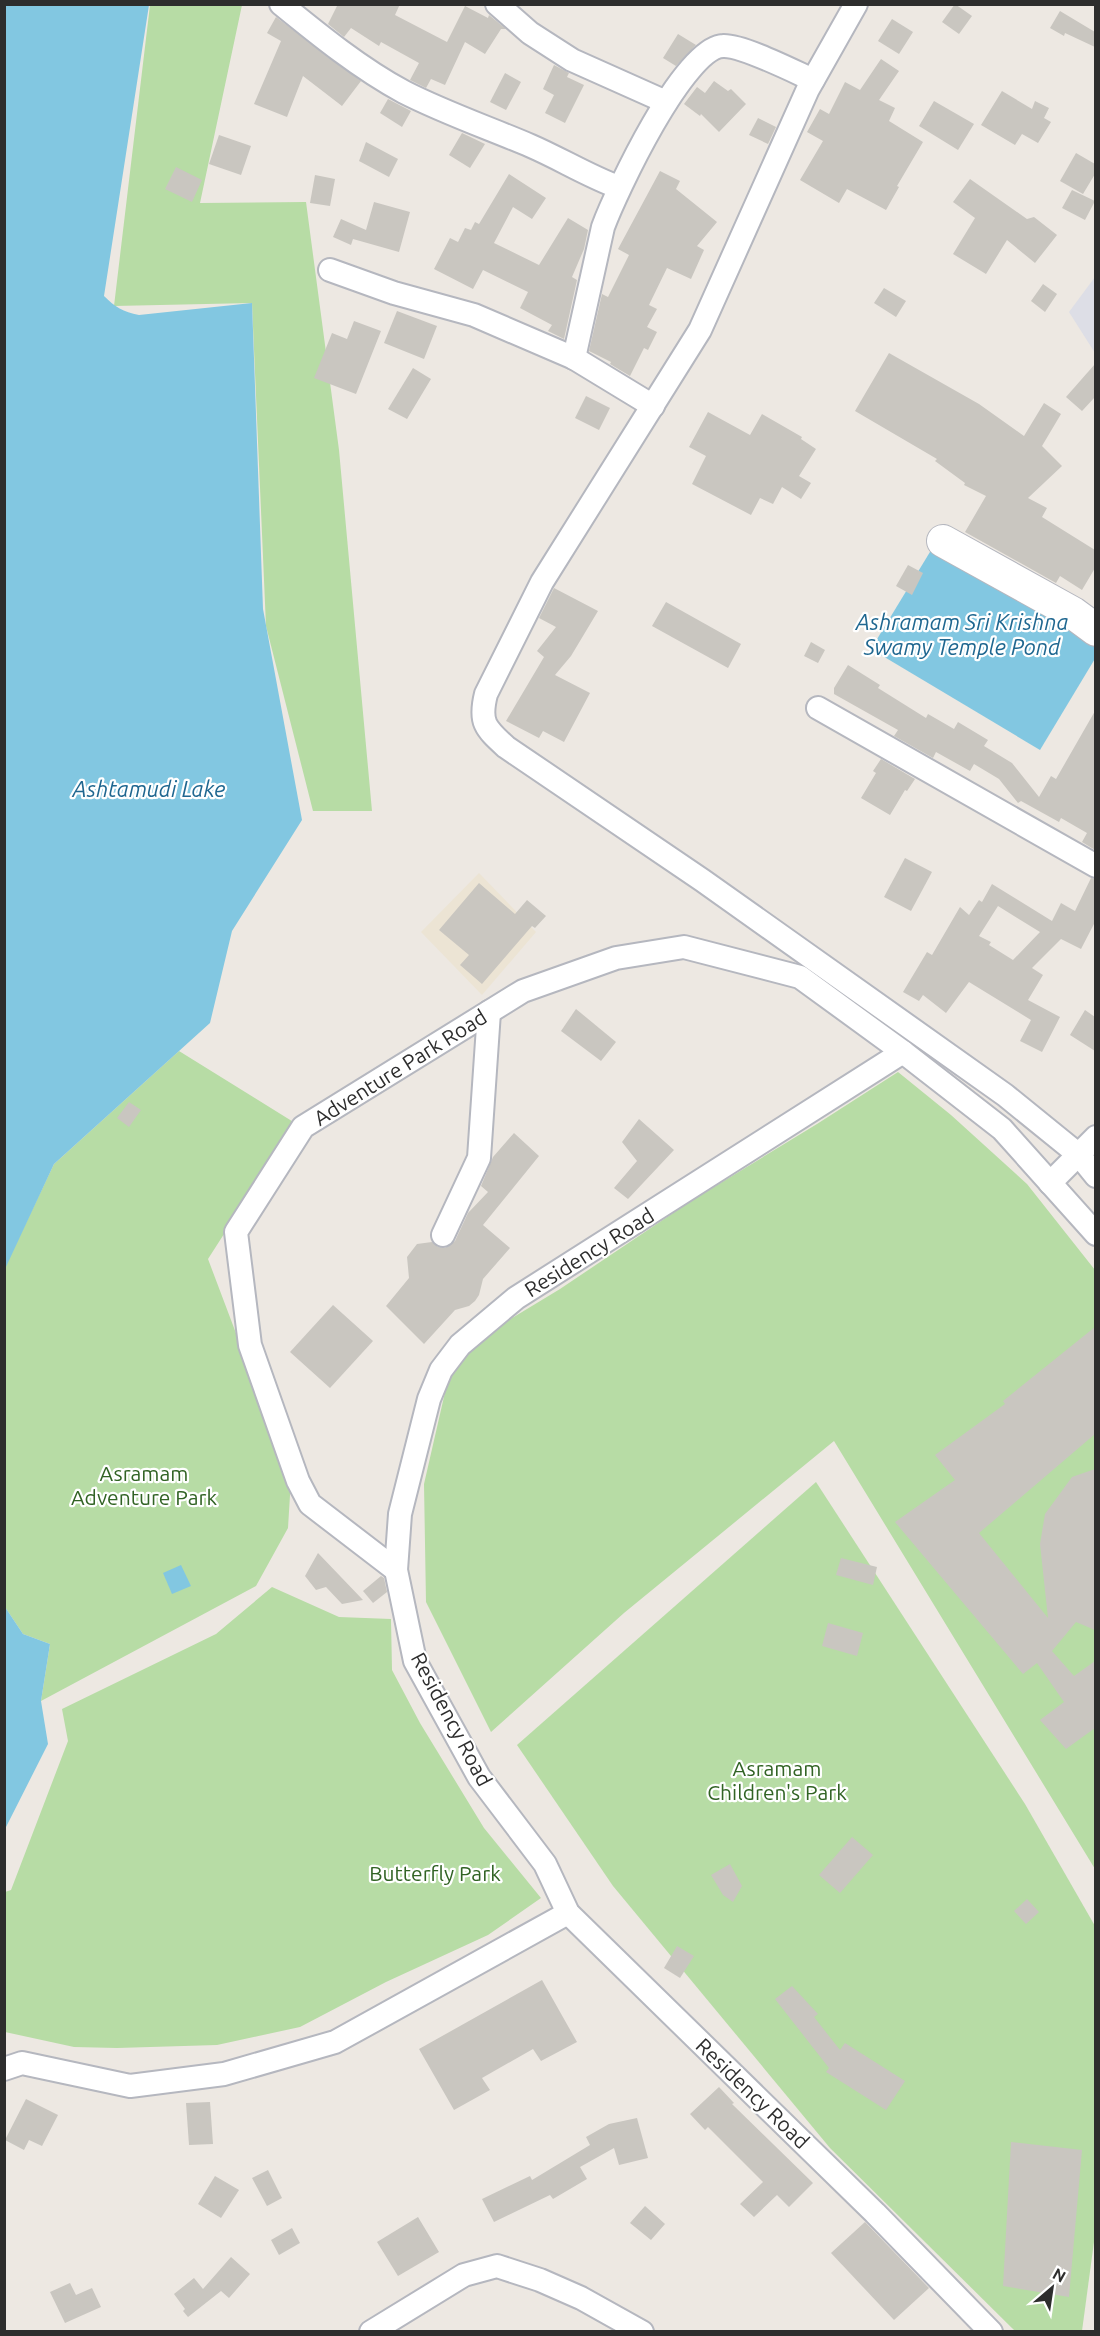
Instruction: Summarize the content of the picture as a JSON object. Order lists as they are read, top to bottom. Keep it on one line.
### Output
{"streets":{"street":["Adventure Park Road","Residency Road"]},"crossings":[["Adventure Park Road","Residency Road"]],"water":["Ashramam Sri Krishna Swamy Temple Pond","Ashtamudi Lake"],"parks":["Asramam Adventure Park","Asramam Children's Park","Butterfly Park"],"north":"top right"}
